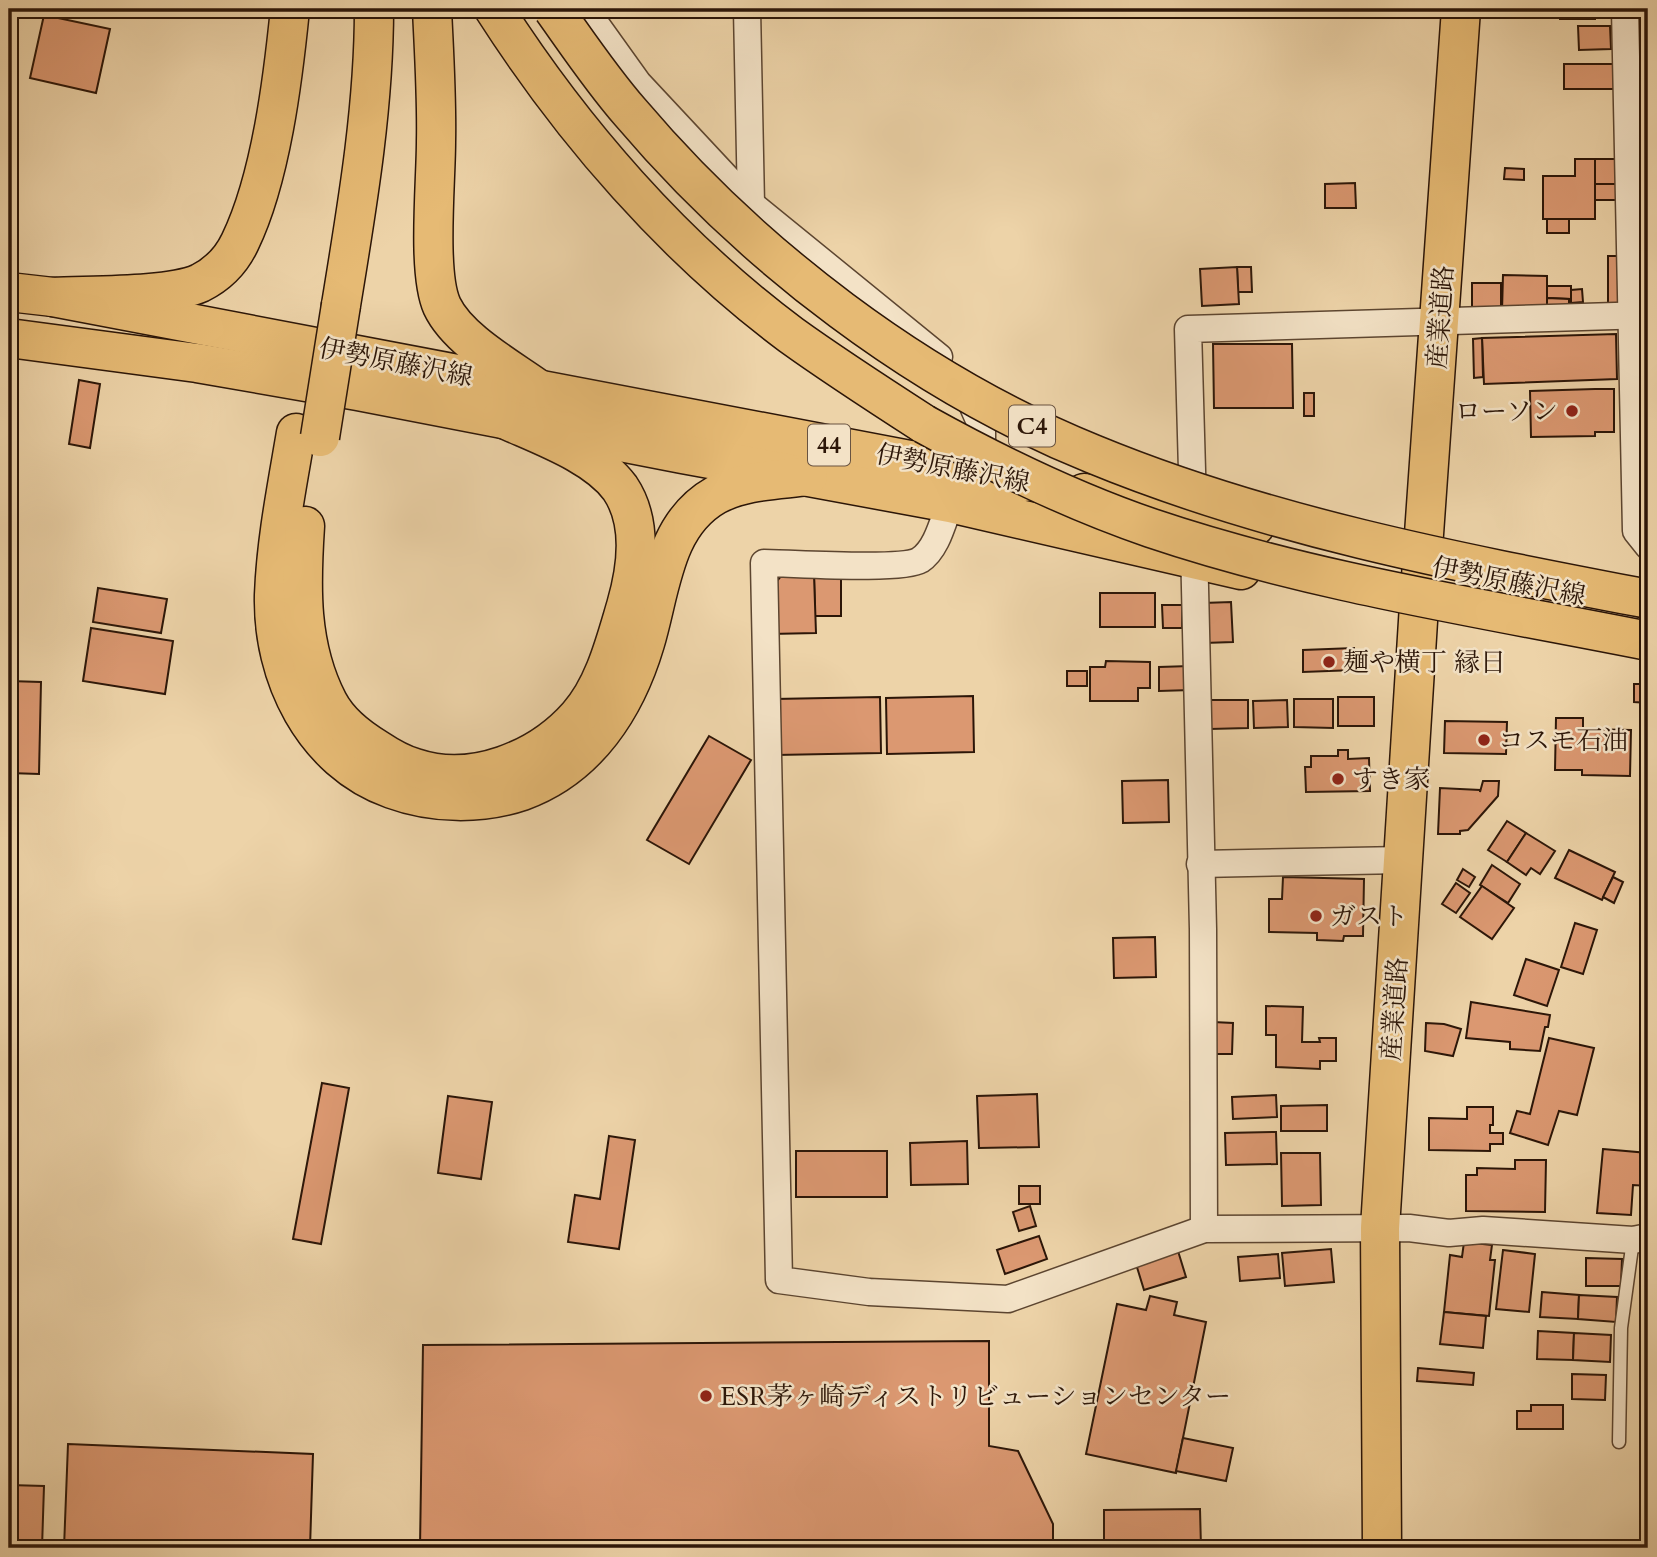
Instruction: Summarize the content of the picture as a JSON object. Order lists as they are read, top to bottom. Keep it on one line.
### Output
{"streets":{"main road":["産業道路","伊勢原藤沢線","C4","44"]},"crossings":[["産業道路","伊勢原藤沢線"]],"places":["ローソン","麺や横丁 縁日","コスモ石油","すき家","ガスト","ESR茅ヶ崎ディストリビューションセンター"]}
